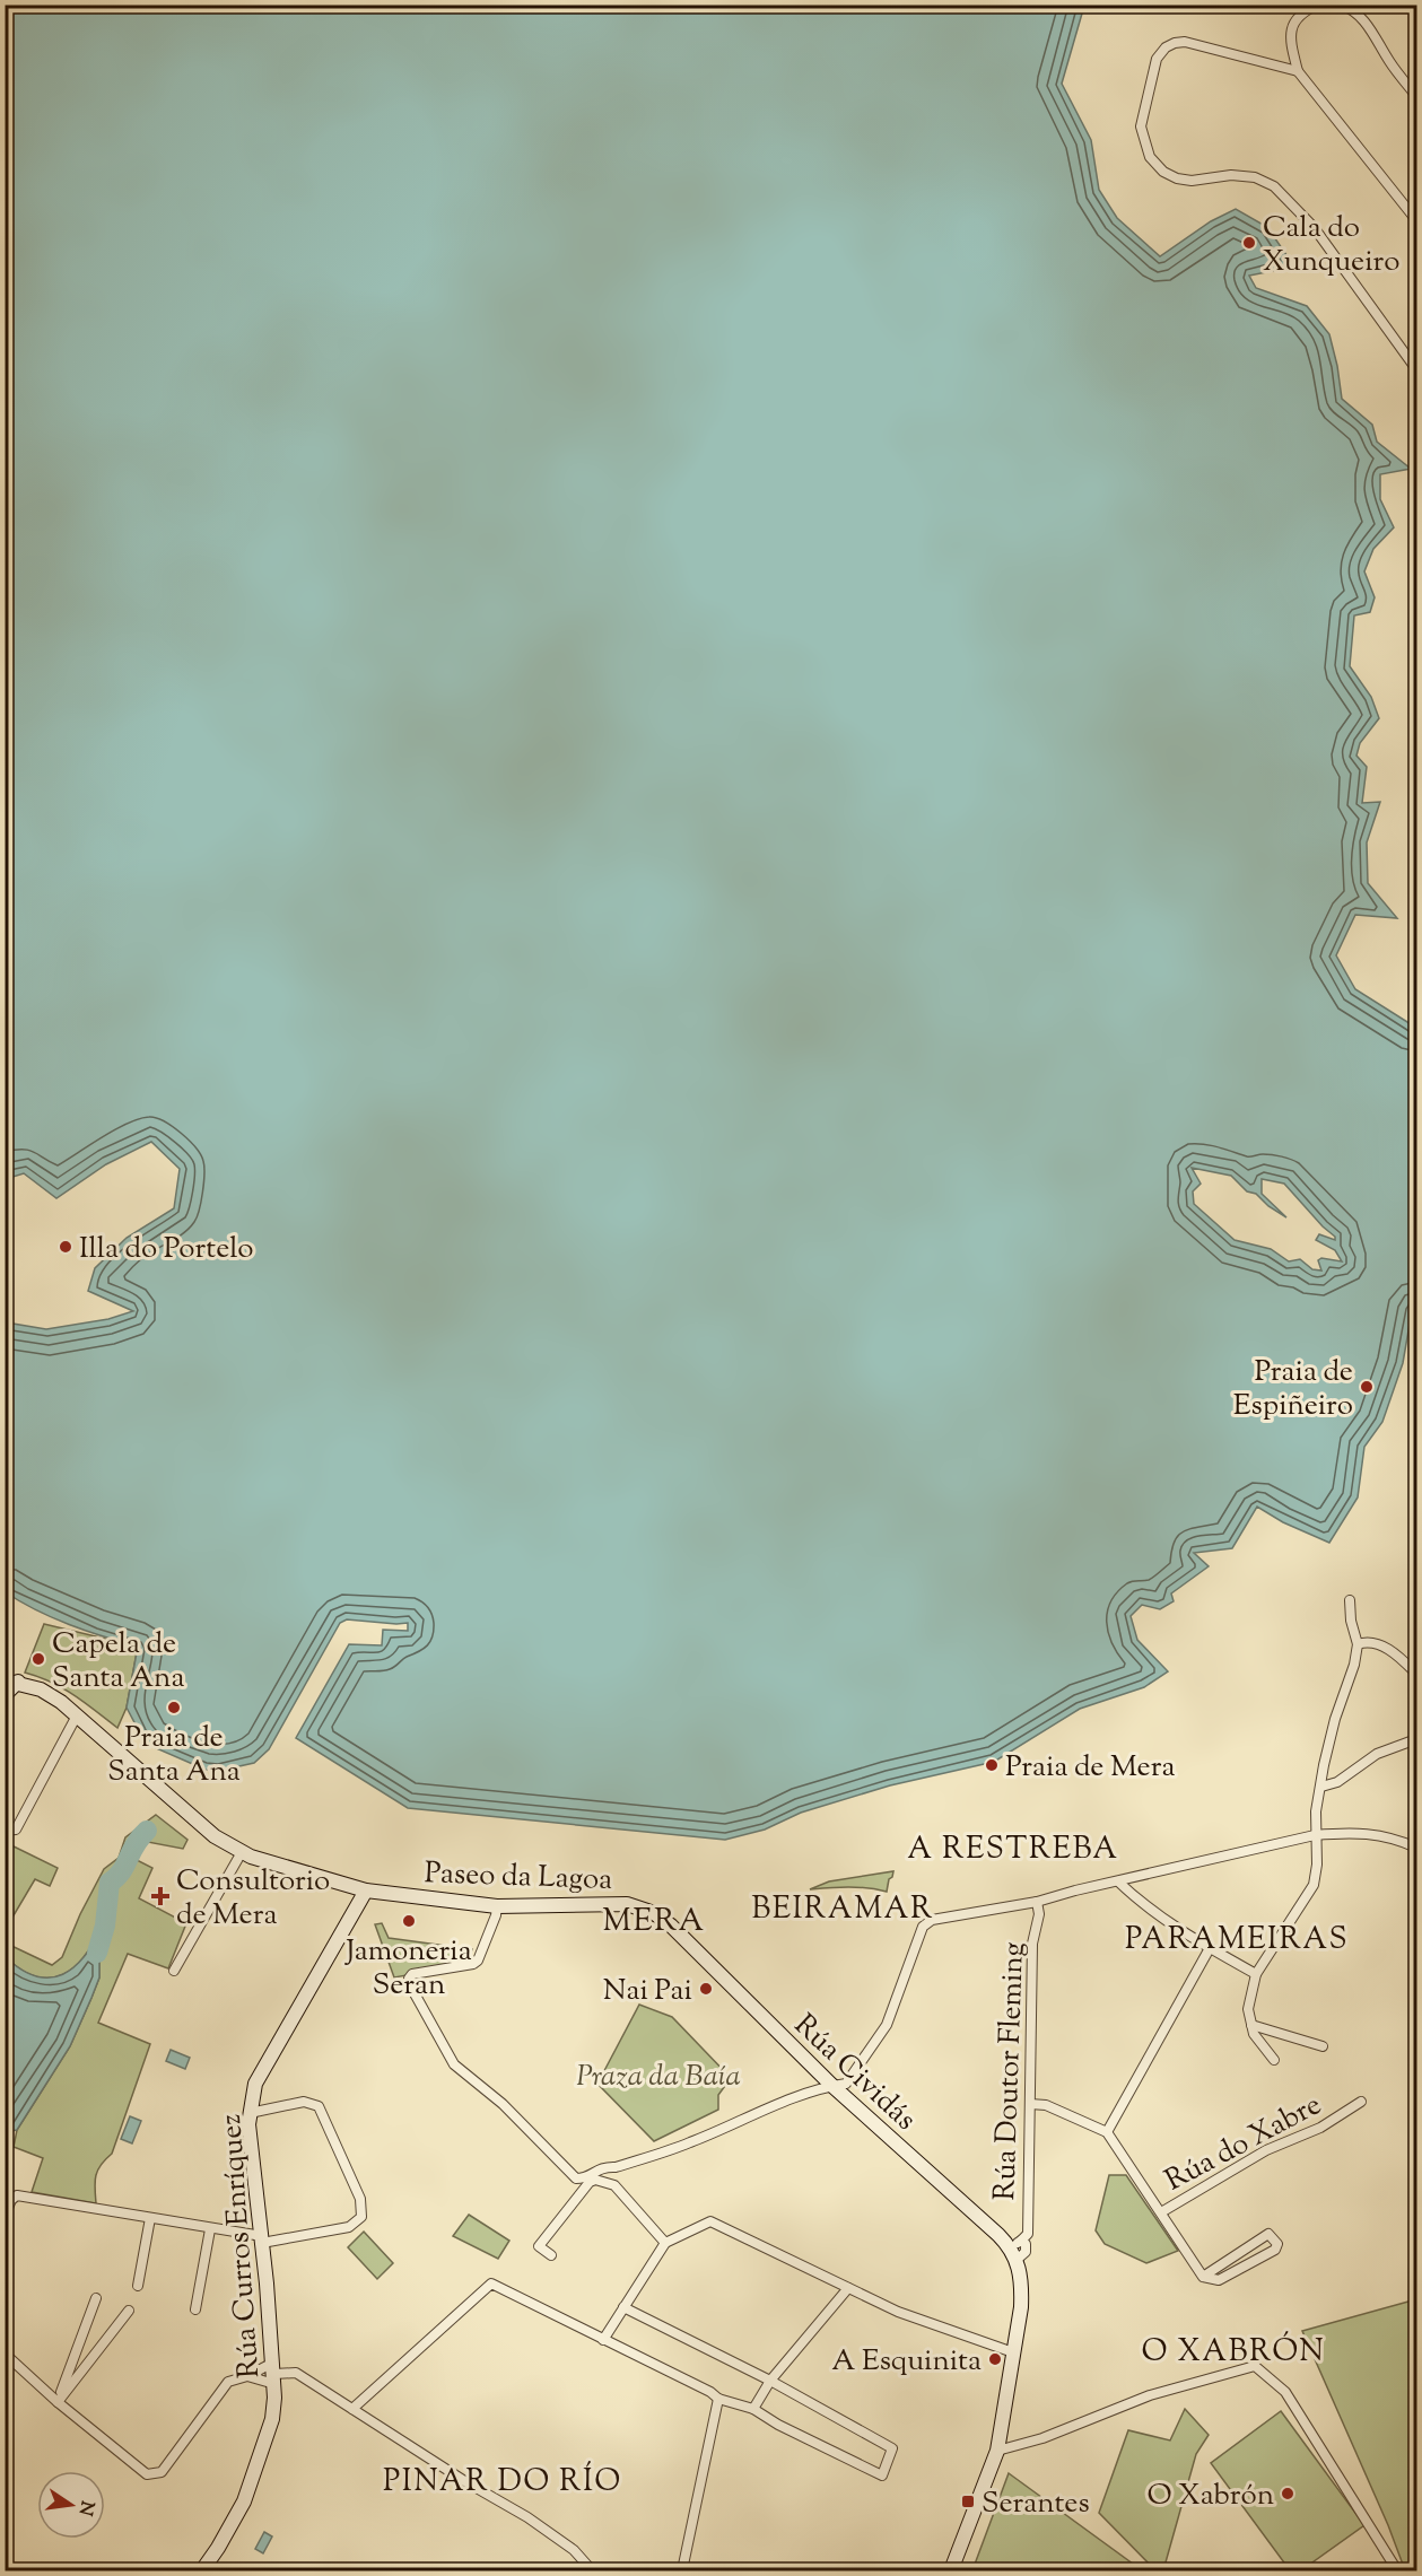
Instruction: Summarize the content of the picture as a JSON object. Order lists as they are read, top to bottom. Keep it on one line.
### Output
{"streets":{"main road":["Paseo da Lagoa","Rúa Cividás","Rúa Doutor Fleming","Rúa Curros Enríquez"],"street":["Rúa do Xabre"]},"crossings":[["Paseo da Lagoa","Rúa Cividás"],["Paseo da Lagoa","Rúa Curros Enríquez"],["Rúa Cividás","Rúa Doutor Fleming"]],"districts":["A RESTREBA","BEIRAMAR","MERA","PARAMEIRAS","O XABRÓN","PINAR DO RÍO"],"parks":["Praza da Baía"],"places":{"other":["Cala do Xunqueiro","Illa do Portelo","Praia de Espiñeiro","Capela de Santa Ana","Praia de Santa Ana","Praia de Mera","Jamoneria Seran","Nai Pai","A Esquinita","O Xabrón"],"health":["Consultorio de Mera"],"transit":["Serantes"]},"north":"right"}
